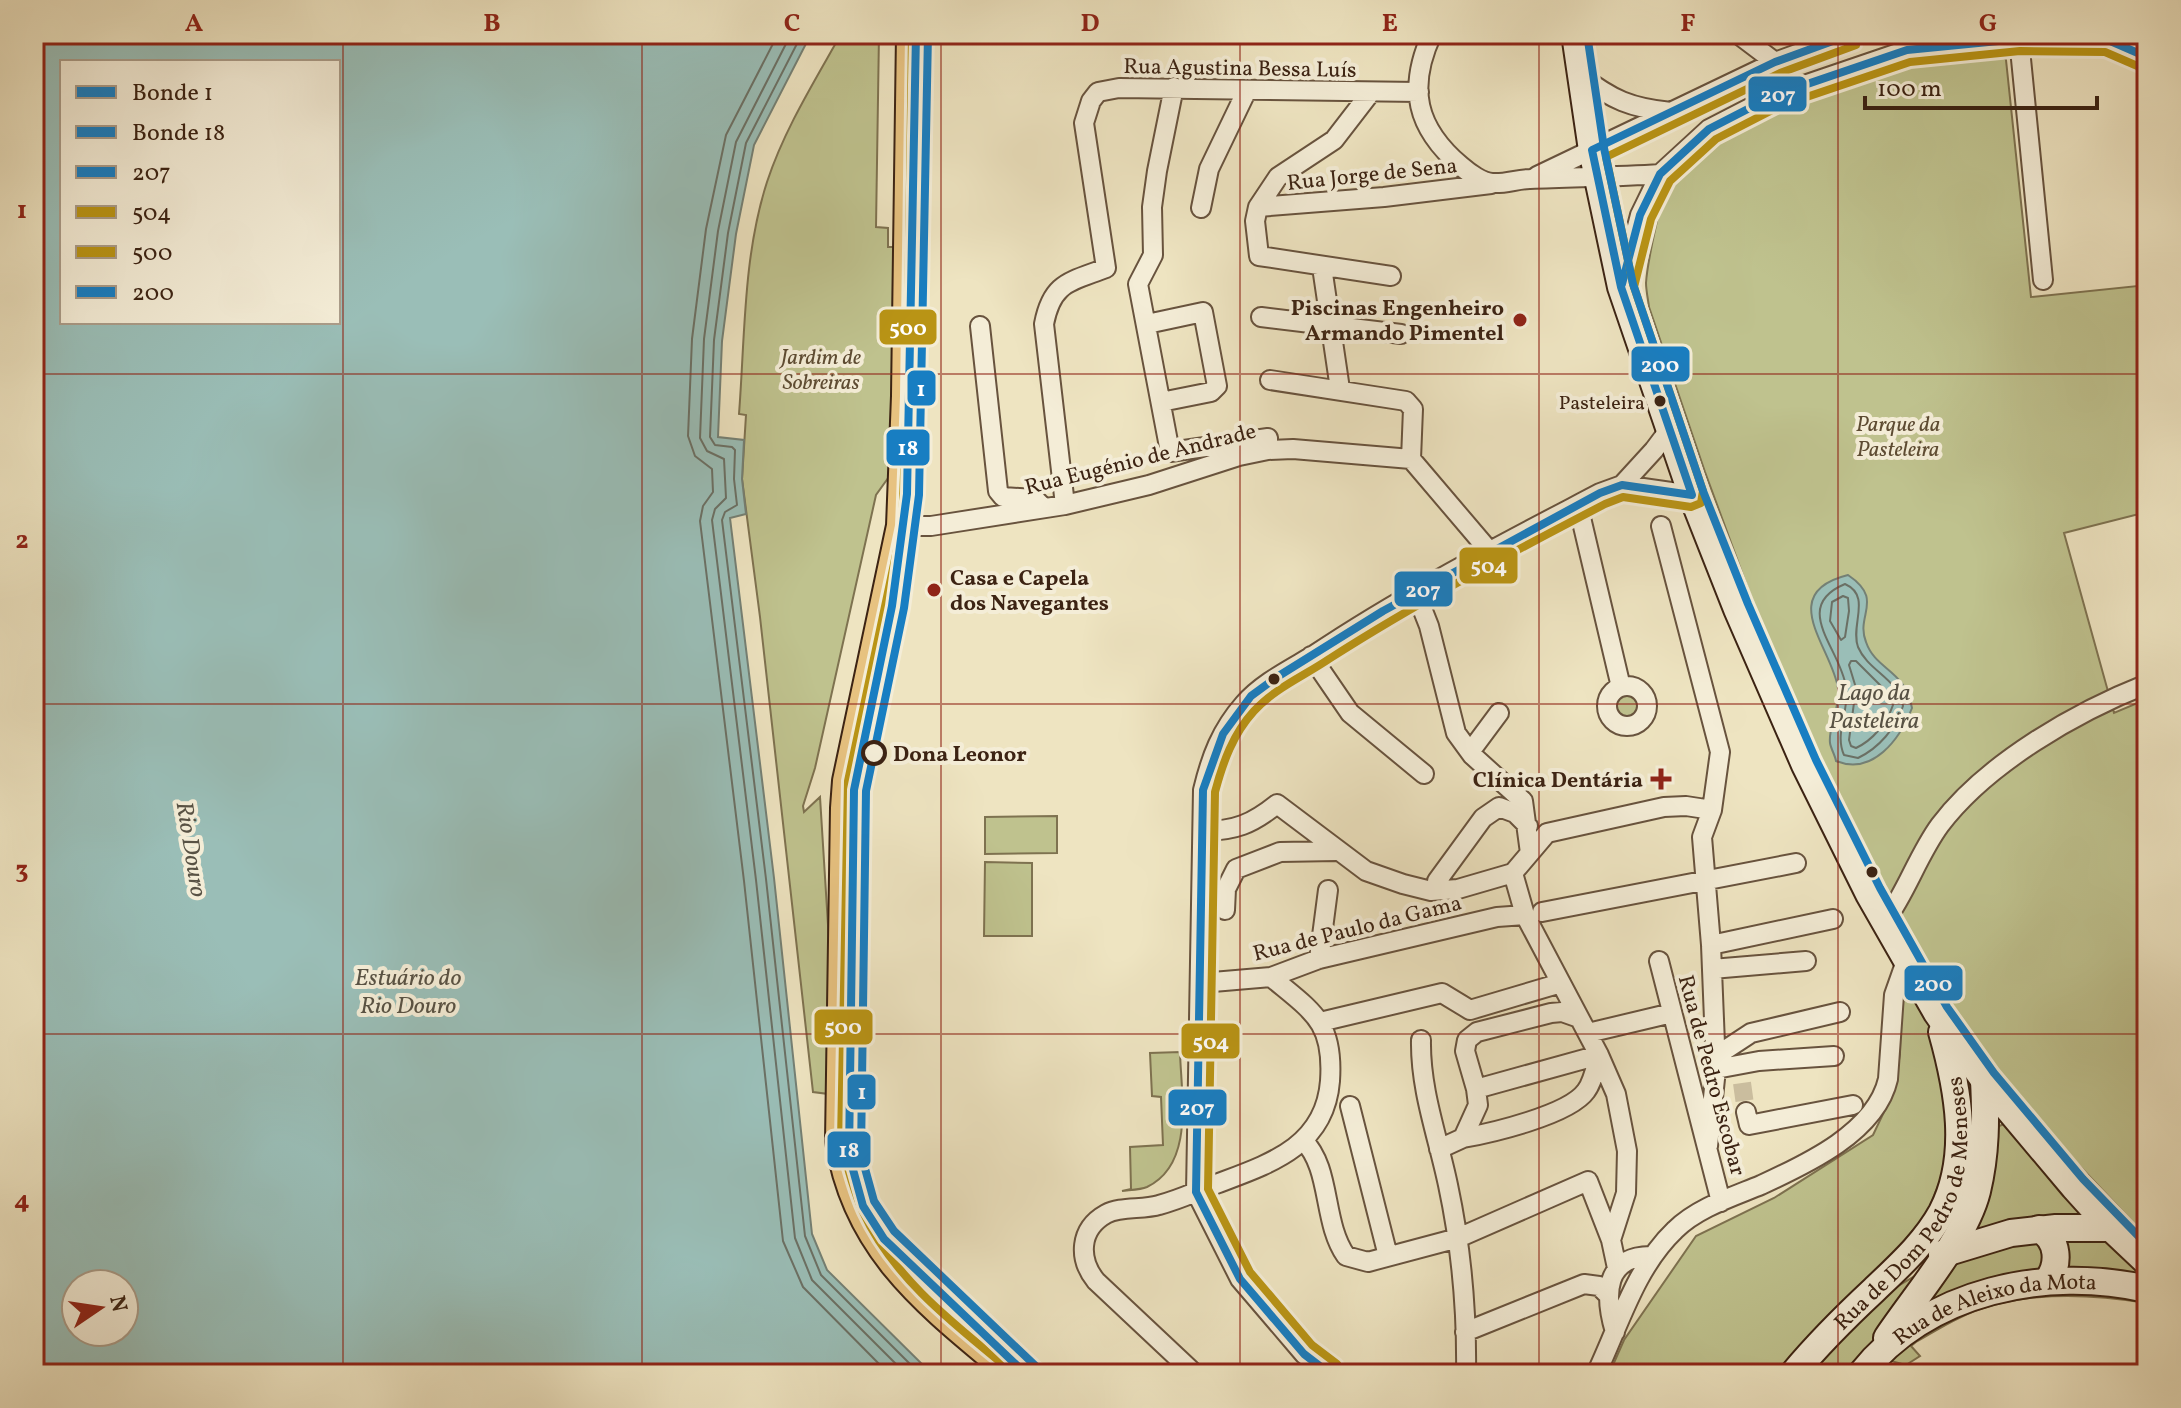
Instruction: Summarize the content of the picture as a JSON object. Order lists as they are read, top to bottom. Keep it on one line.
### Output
{"streets":{"main road":["Rua de Dom Pedro de Meneses","Rua de Aleixo da Mota"],"street":["Rua Agustina Bessa Luís","Rua Jorge de Sena","Rua Eugénio de Andrade","Rua de Paulo da Gama","Rua de Pedro Escobar"]},"crossings":[["Rua Agustina Bessa Luís","Rua Eugénio de Andrade"]],"water":["Lago da Pasteleira","Rio Douro","Estuário do Rio Douro"],"parks":["Jardim de Sobreiras","Parque da Pasteleira"],"places":{"other":["Piscinas Engenheiro Armando Pimentel","Pasteleira","Casa e Capela dos Navegantes","Dona Leonor"],"health":["Clínica Dentária"]},"lines":["tram line 1","tram line 18","transit line 207","transit line 500","transit line 200","transit line 504"],"legend":["Bonde 1","Bonde 18","207","504","500","200"],"scale_bar":"100 m","north":"right","grid":{"columns":["A","B","C","D","E","F","G"],"rows":["1","2","3","4"]}}
